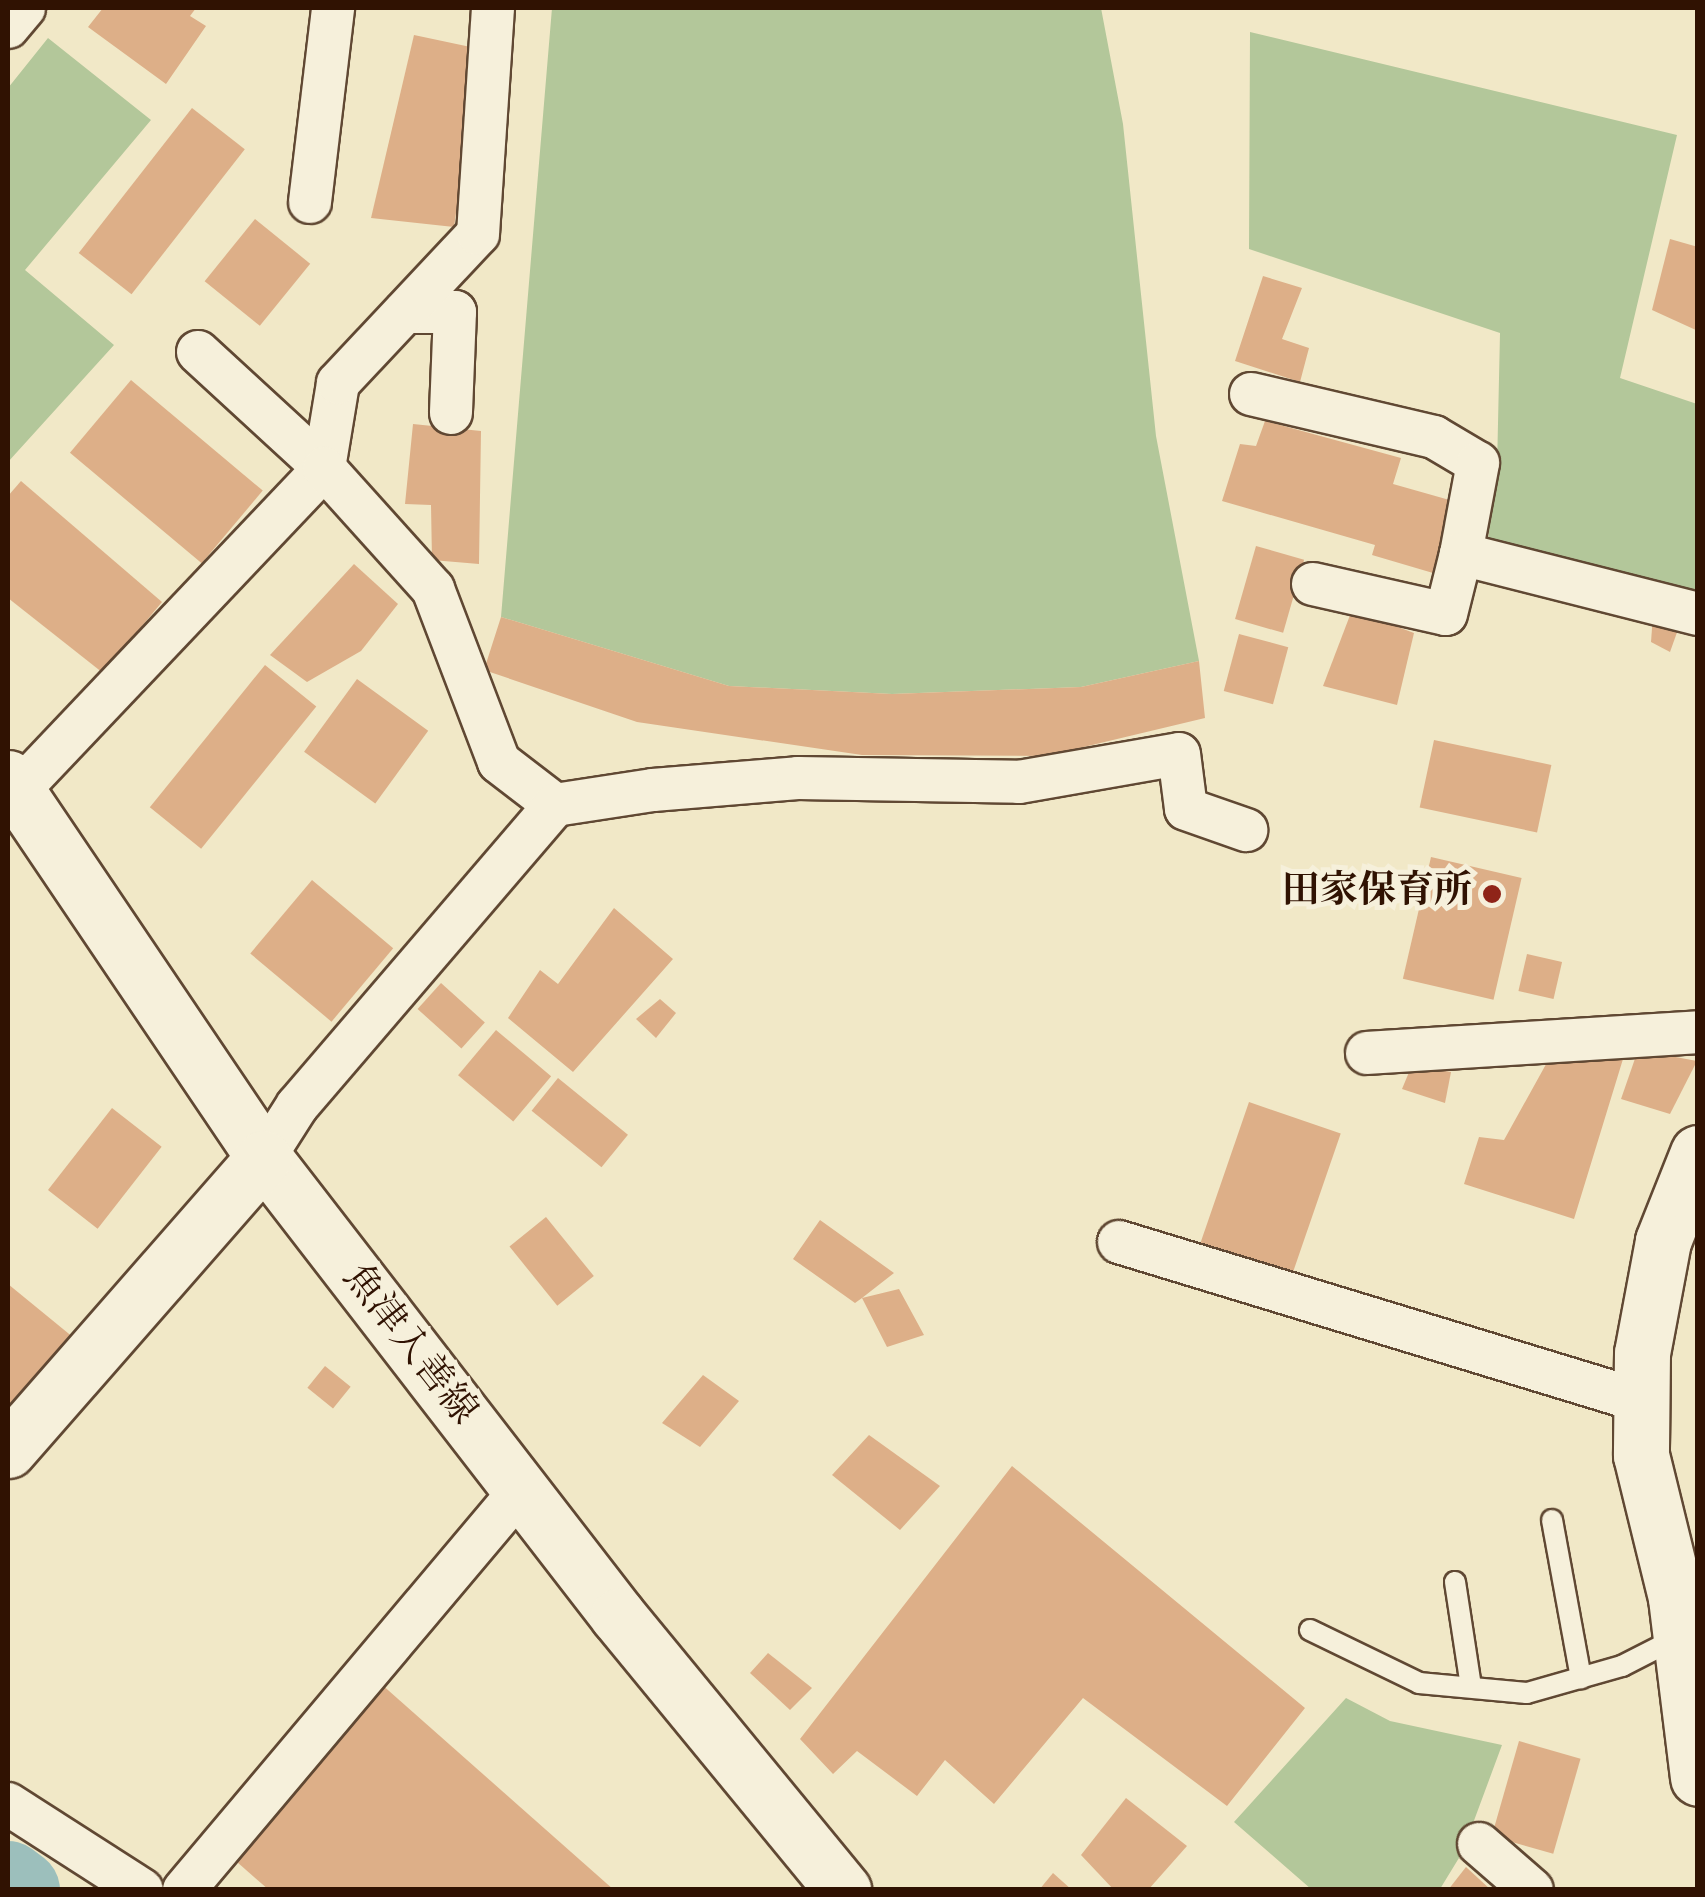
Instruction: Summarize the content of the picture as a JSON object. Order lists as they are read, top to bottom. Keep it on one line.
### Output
{"streets":{"main road":["魚津入善線"]},"places":["田家保育所"]}
